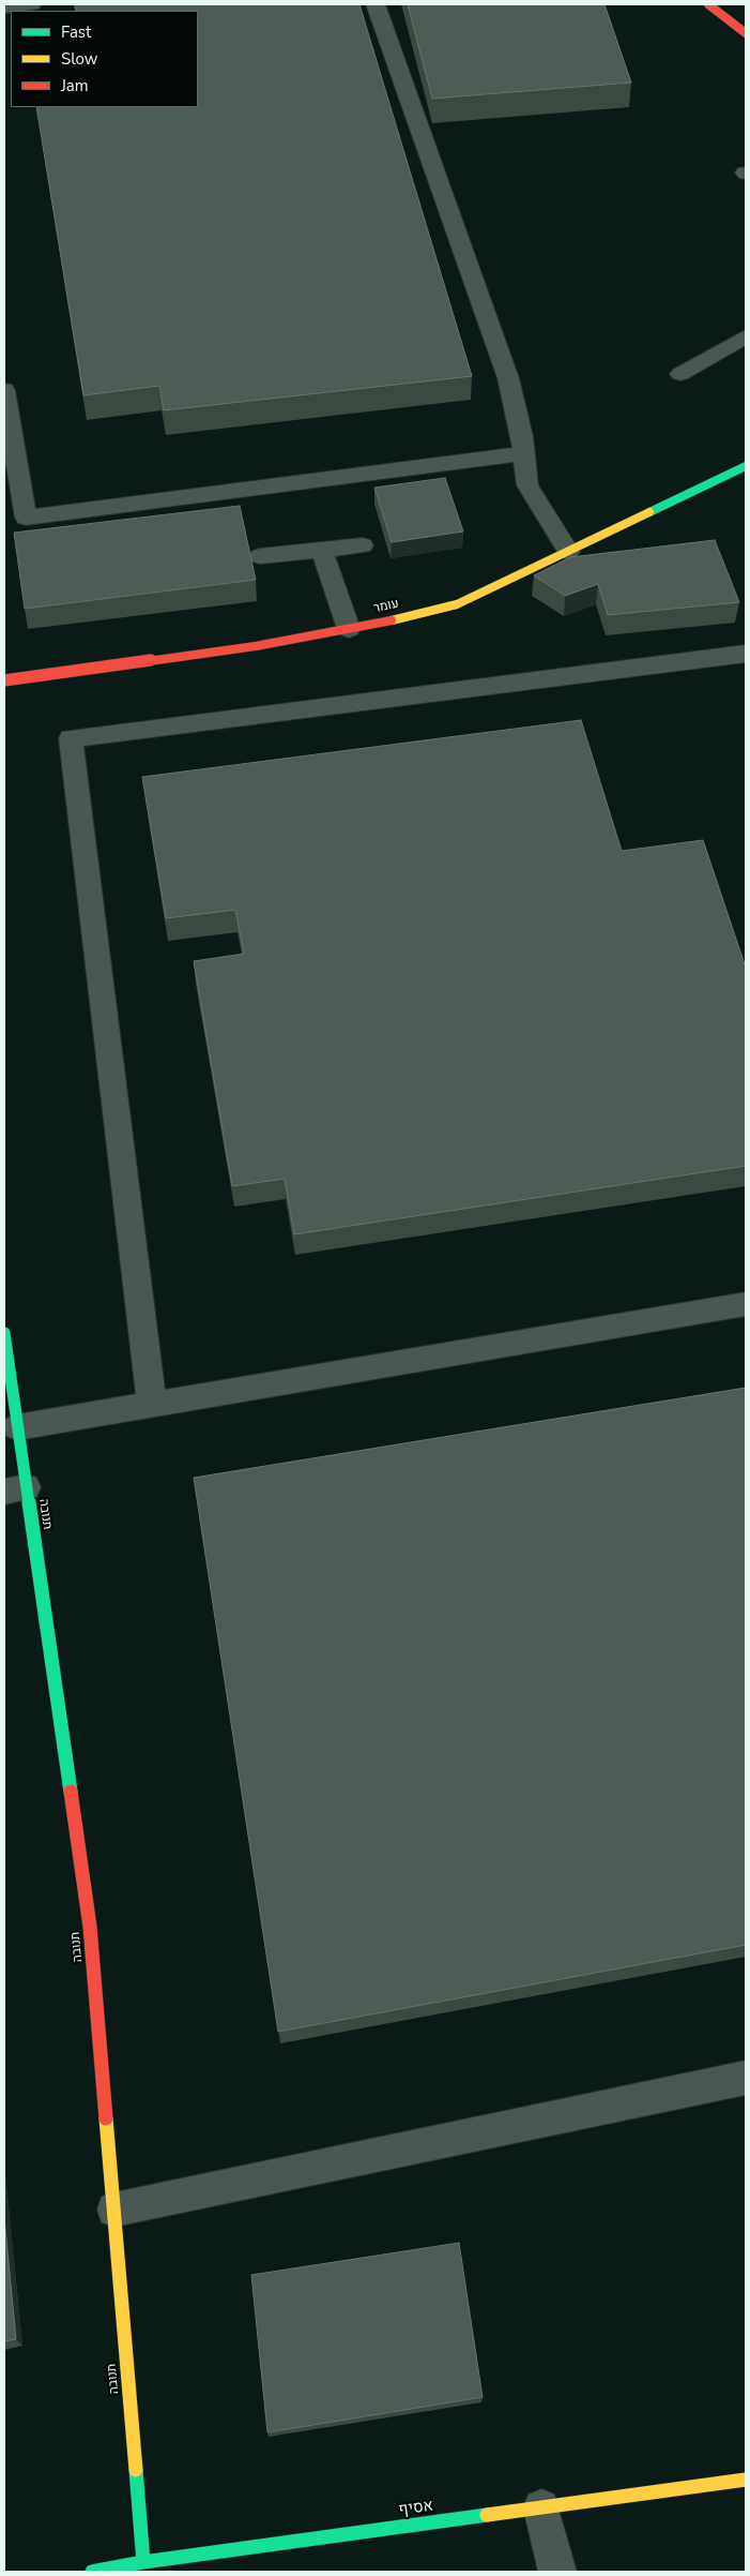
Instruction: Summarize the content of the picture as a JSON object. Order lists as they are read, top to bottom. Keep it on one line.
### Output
{"streets":{"street":["עומר","תנובה","אסיף"]},"crossings":[["תנובה","אסיף"]],"legend":["Fast","Slow","Jam"]}
